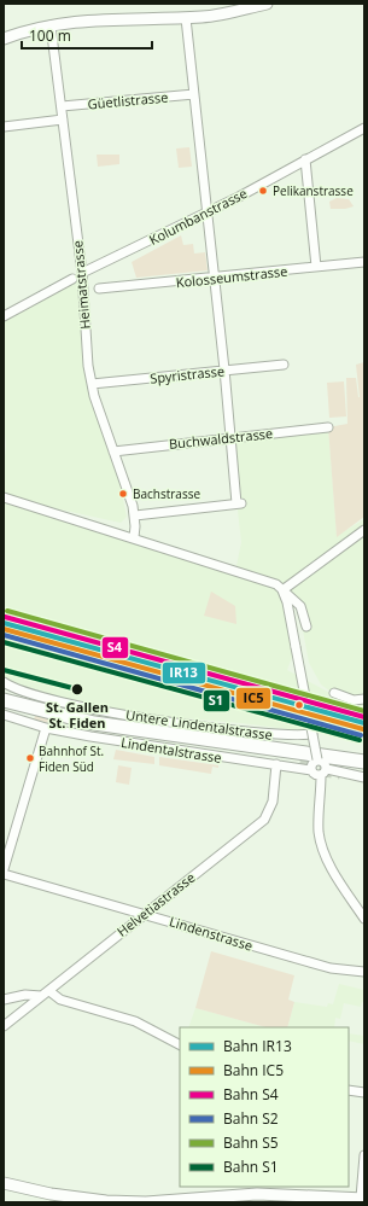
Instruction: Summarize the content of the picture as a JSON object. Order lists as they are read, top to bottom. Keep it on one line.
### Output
{"streets":{"street":["Güetlistrasse","Kolumbanstrasse","Kolosseumstrasse","Heimatstrasse","Spyristrasse","Buchwaldstrasse","Untere Lindentalstrasse","Lindentalstrasse","Helvetiastrasse","Lindenstrasse"]},"crossings":[["Güetlistrasse","Heimatstrasse"],["Kolumbanstrasse","Heimatstrasse"],["Heimatstrasse","Spyristrasse"],["Heimatstrasse","Buchwaldstrasse"],["Lindentalstrasse","Helvetiastrasse"],["Helvetiastrasse","Lindenstrasse"]],"places":["Pelikanstrasse","Bachstrasse","St. Gallen St. Fiden","Bahnhof St. Fiden Süd"],"lines":["rail line S5","rail line S4","rail line IR13","rail line IC5","rail line S2","rail line S1"],"legend":["Bahn IR13","Bahn IC5","Bahn S4","Bahn S2","Bahn S5","Bahn S1"],"scale_bar":"100 m"}
